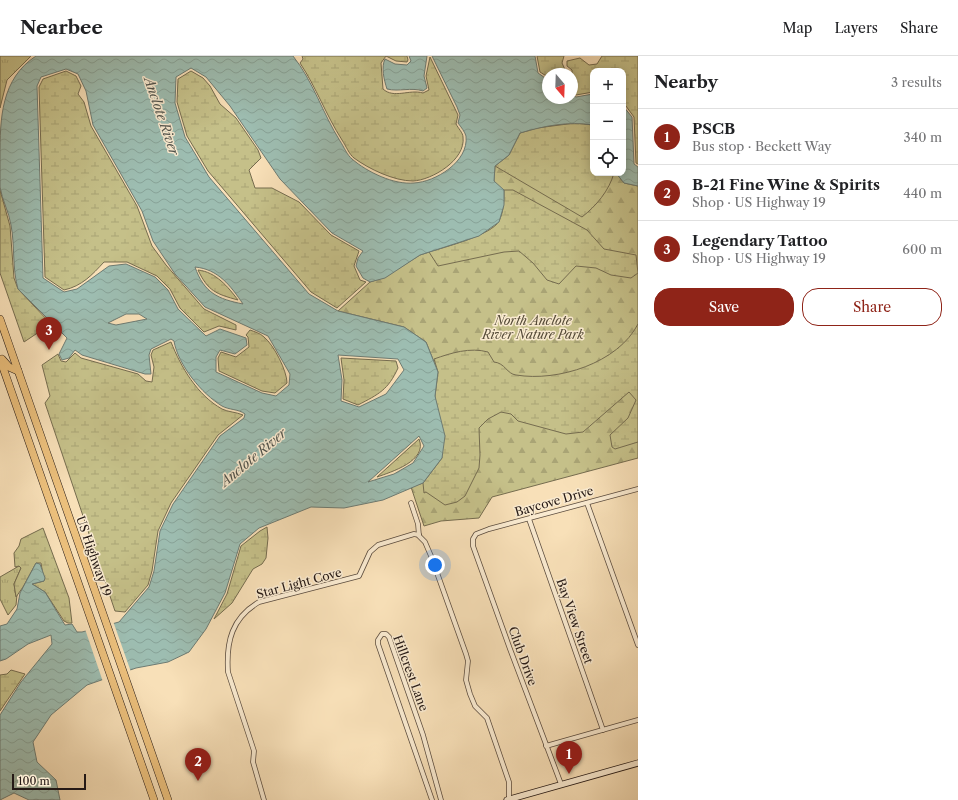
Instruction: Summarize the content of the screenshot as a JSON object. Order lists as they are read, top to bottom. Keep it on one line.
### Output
{"streets":{"highway":["US Highway 19"],"street":["Baycove Drive","Star Light Cove","Bay View Street","Club Drive","Hillcrest Lane"]},"crossings":[["Baycove Drive","Bay View Street"],["Baycove Drive","Club Drive"]],"water":["Anclote River"],"parks":["North Anclote River Nature Park"],"scale_bar":"100 m","north":"bottom","page":{"header":"Nearbee","nav":["Map","Layers","Share"],"heading":["Nearby","3 results"],"map_buttons":["+","−"],"list":[{"mark":"1","name":"PSCB","note":"Bus stop · Beckett Way","value":"340 m"},{"mark":"2","name":"B-21 Fine Wine & Spirits","note":"Shop · US Highway 19","value":"440 m"},{"mark":"3","name":"Legendary Tattoo","note":"Shop · US Highway 19","value":"600 m"}],"buttons":["Save","Share"],"pins":["3","1","2"],"scale":"100 m"}}
